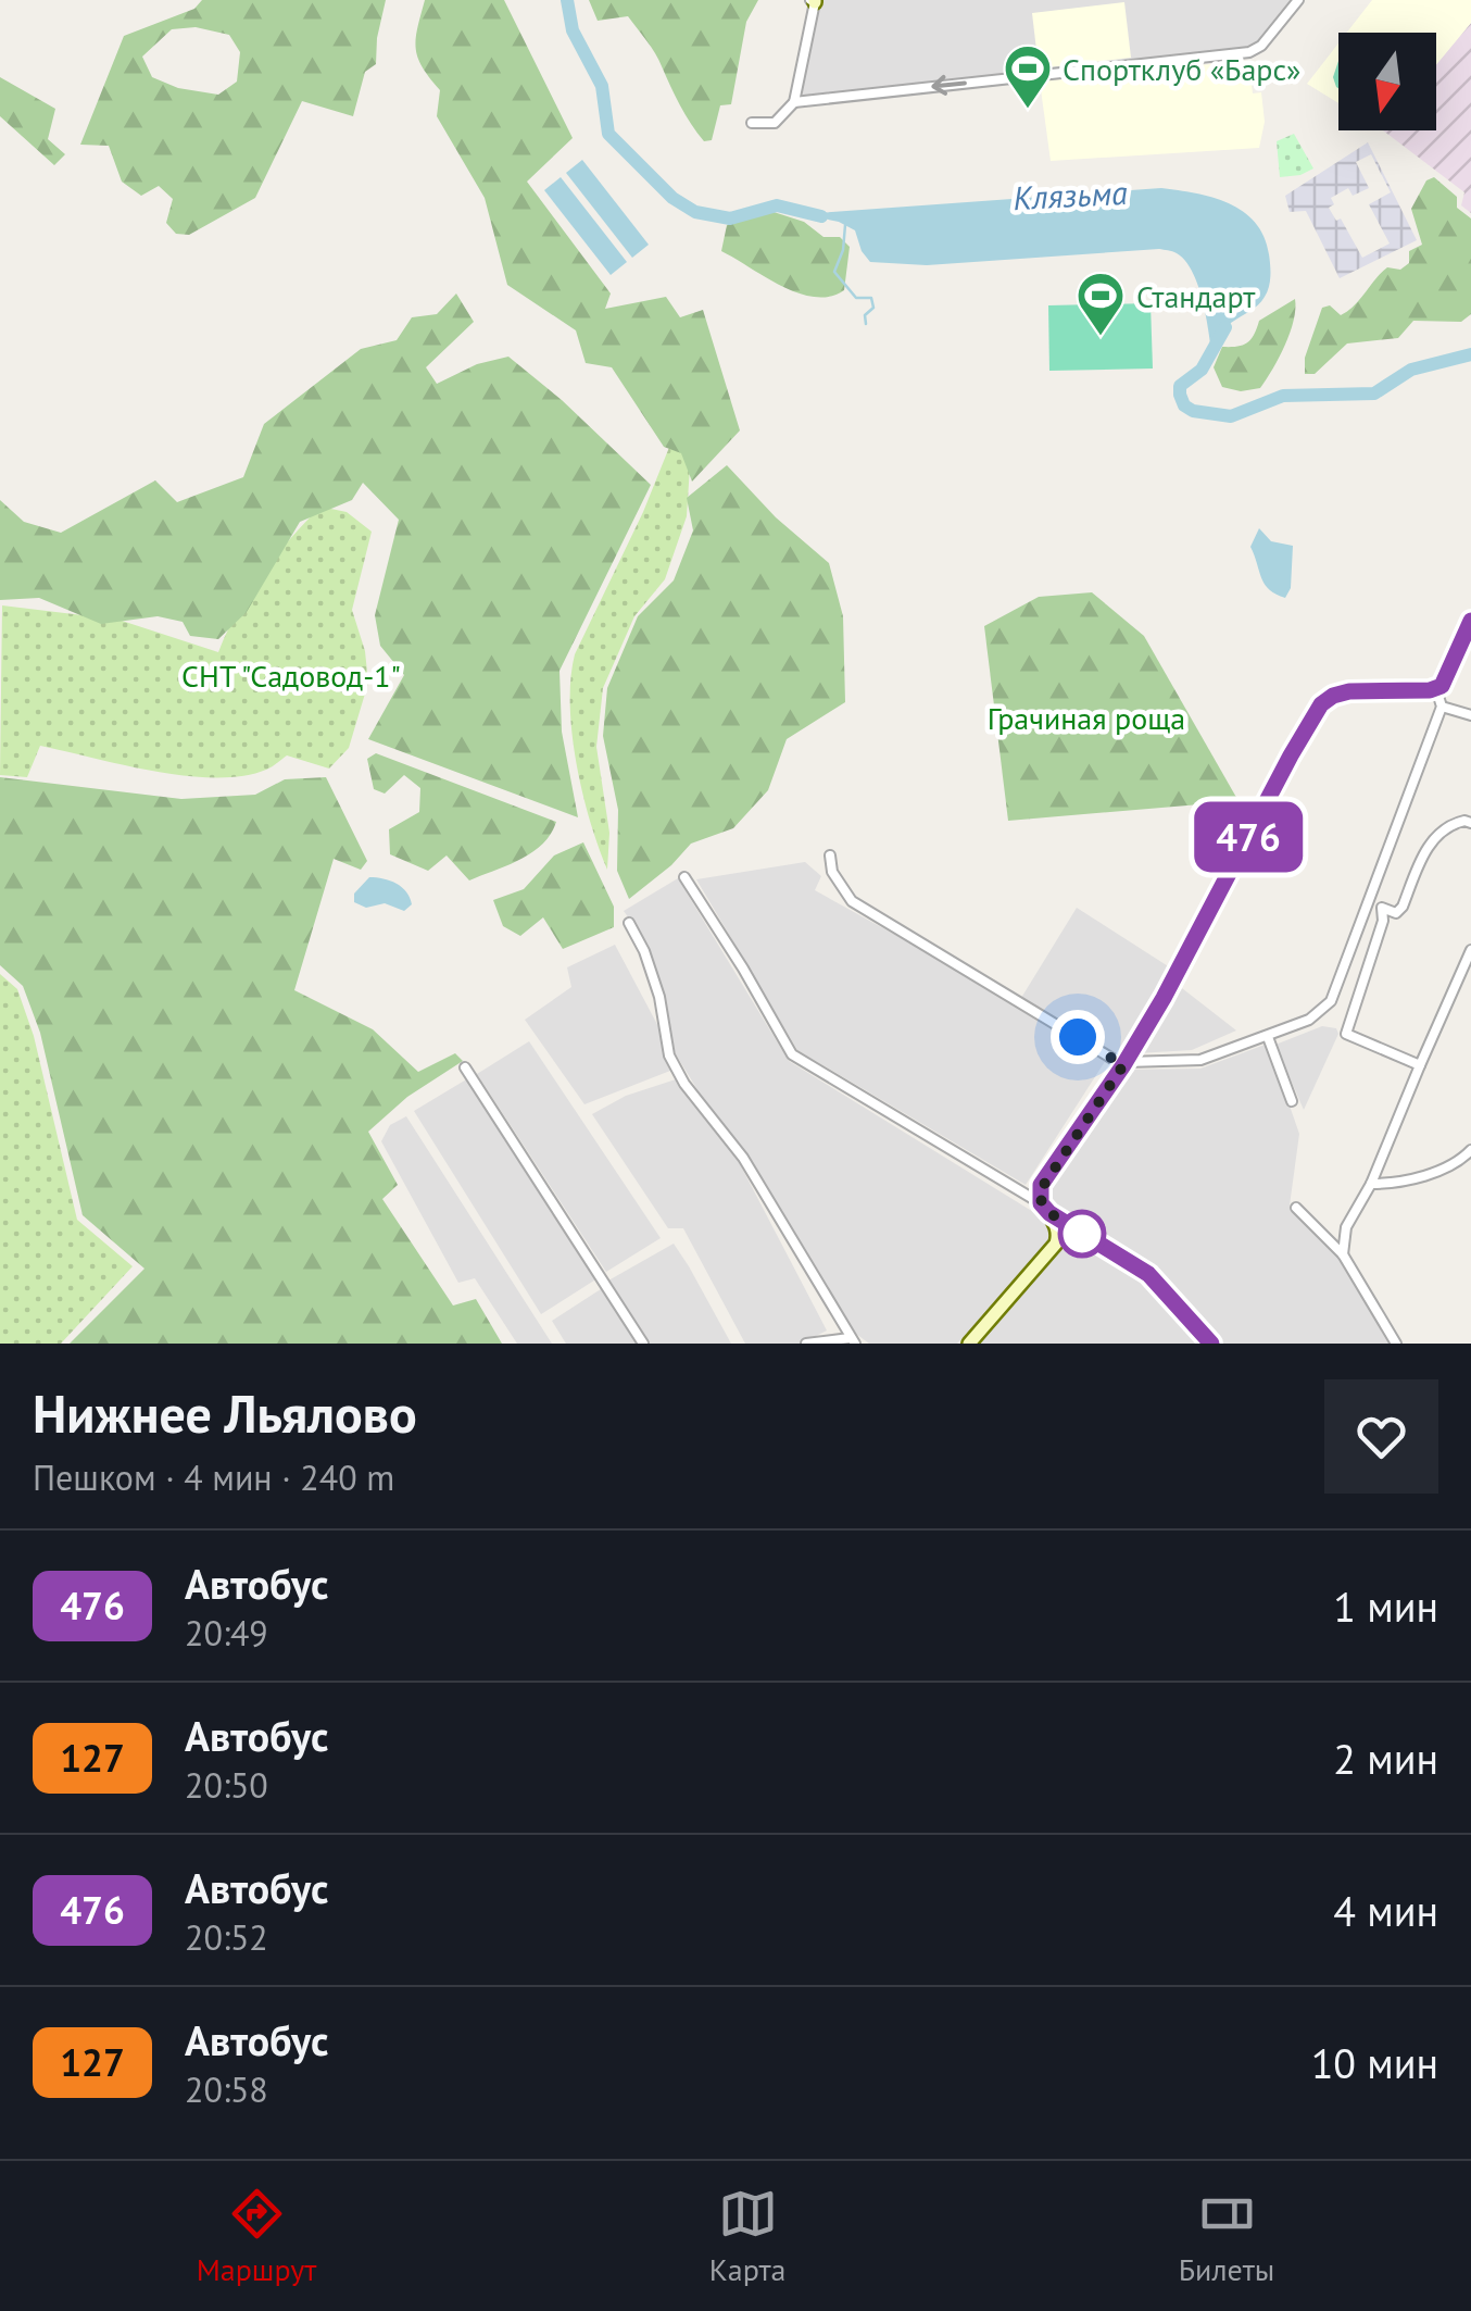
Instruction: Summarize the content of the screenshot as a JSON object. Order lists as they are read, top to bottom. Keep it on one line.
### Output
{"water":["Клязьма"],"parks":["СНТ \"Садовод-1\"","Грачиная роща"],"places":{"sports":["Спортклуб «Барс»","Стандарт"]},"lines":["bus line 476"],"north":"bottom","page":{"on_map":"476","heading":["Нижнее Льялово","Пешком · 4 мин · 240 m"],"list":[{"mark":"476","name":"Автобус","note":"20:49","value":"1 мин"},{"mark":"127","name":"Автобус","note":"20:50","value":"2 мин"},{"mark":"476","name":"Автобус","note":"20:52","value":"4 мин"},{"mark":"127","name":"Автобус","note":"20:58","value":"10 мин"}],"tabs":["Маршрут","Карта","Билеты"]}}
